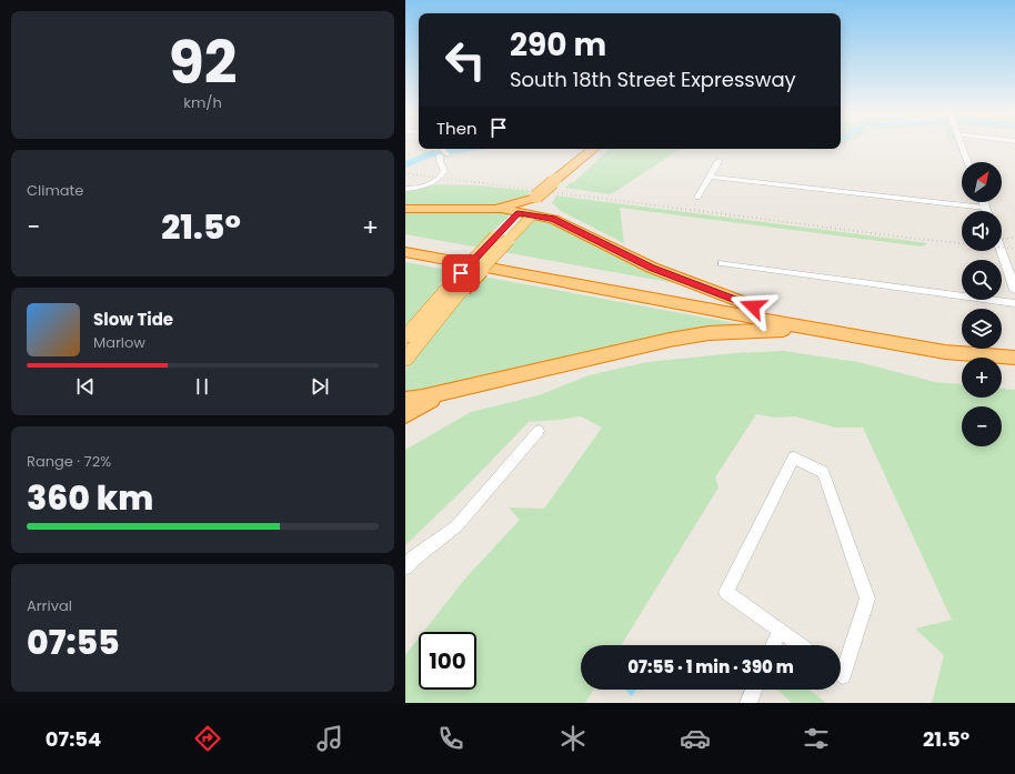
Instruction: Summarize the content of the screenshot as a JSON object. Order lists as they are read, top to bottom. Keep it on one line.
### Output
{"north":"top right","page":{"tile":[["92","km/h"],"Climate",["Range · 72%","360 km"],["Arrival","07:55"]],"turn":["290 m","South 18th Street Expressway"],"then":"Then","map_buttons":["+","−"],"heat":["−","21.5°","+"],"song":["Slow Tide","Marlow"],"limit":"100","trip":"07:55 · 1 min · 390 m","tabs":["07:54","21.5°"]}}
